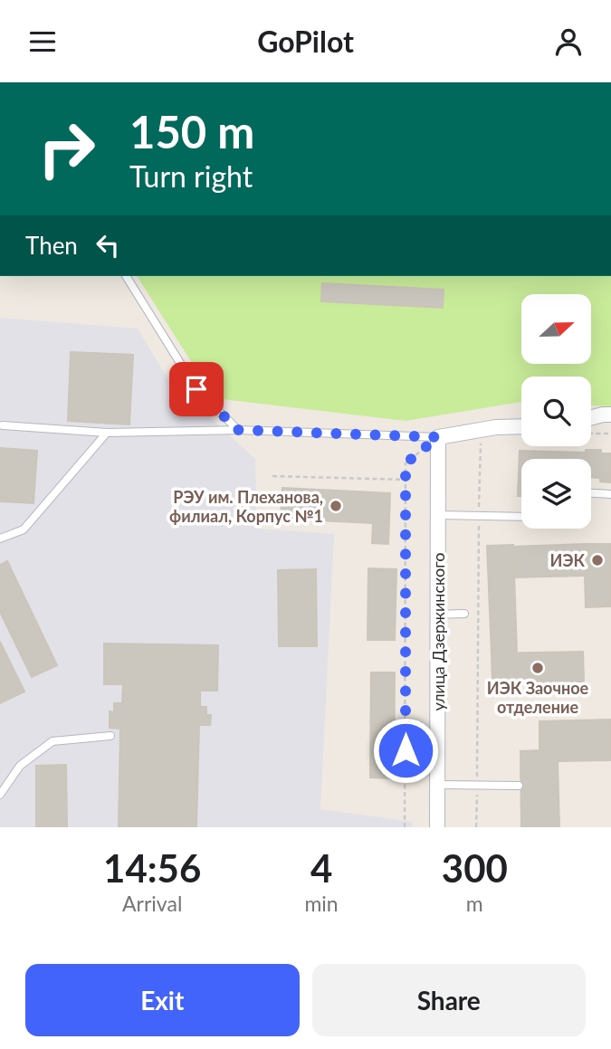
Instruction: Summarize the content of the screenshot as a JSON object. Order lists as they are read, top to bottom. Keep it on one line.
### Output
{"streets":{"street":["улица Дзержинского"]},"places":["РЭУ им. Плеханова, филиал, Корпус №1","ИЭК","ИЭК Заочное отделение"],"north":"right","page":{"header":"GoPilot","turn":["150 m","Turn right"],"then":"Then","eta":["14:56","Arrival","4","min","300","m"],"buttons":["Exit","Share"]}}
